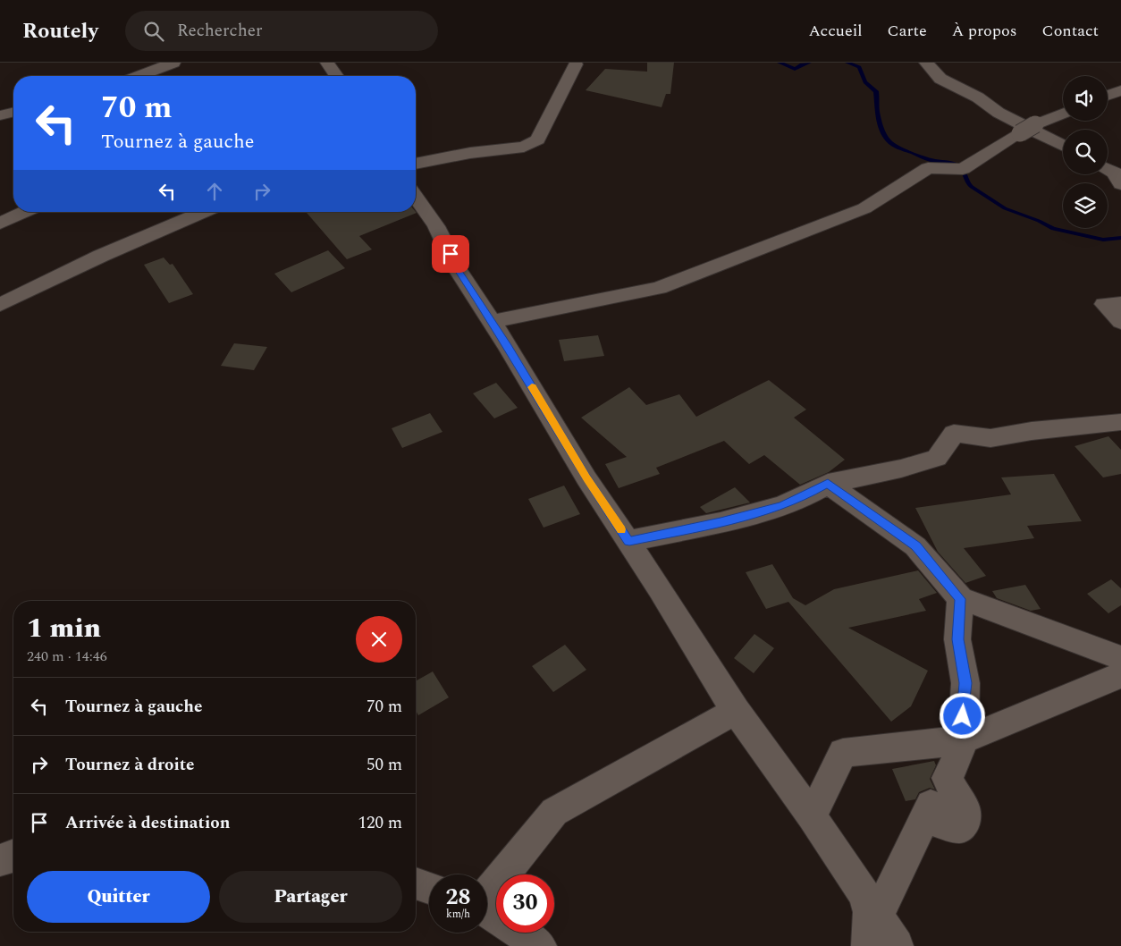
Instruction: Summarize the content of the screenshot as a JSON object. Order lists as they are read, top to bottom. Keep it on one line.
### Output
{"page":{"header":"Routely","search":"Rechercher","nav":["Accueil","Carte","À propos","Contact"],"turn":["70 m","Tournez à gauche"],"heading":["1 min","240 m · 14:46"],"list":[{"name":"Tournez à gauche","value":"70 m"},{"name":"Tournez à droite","value":"50 m"},{"name":"Arrivée à destination","value":"120 m"}],"buttons":["Quitter","Partager"],"speed":"28 km/h","limit":"30"}}
